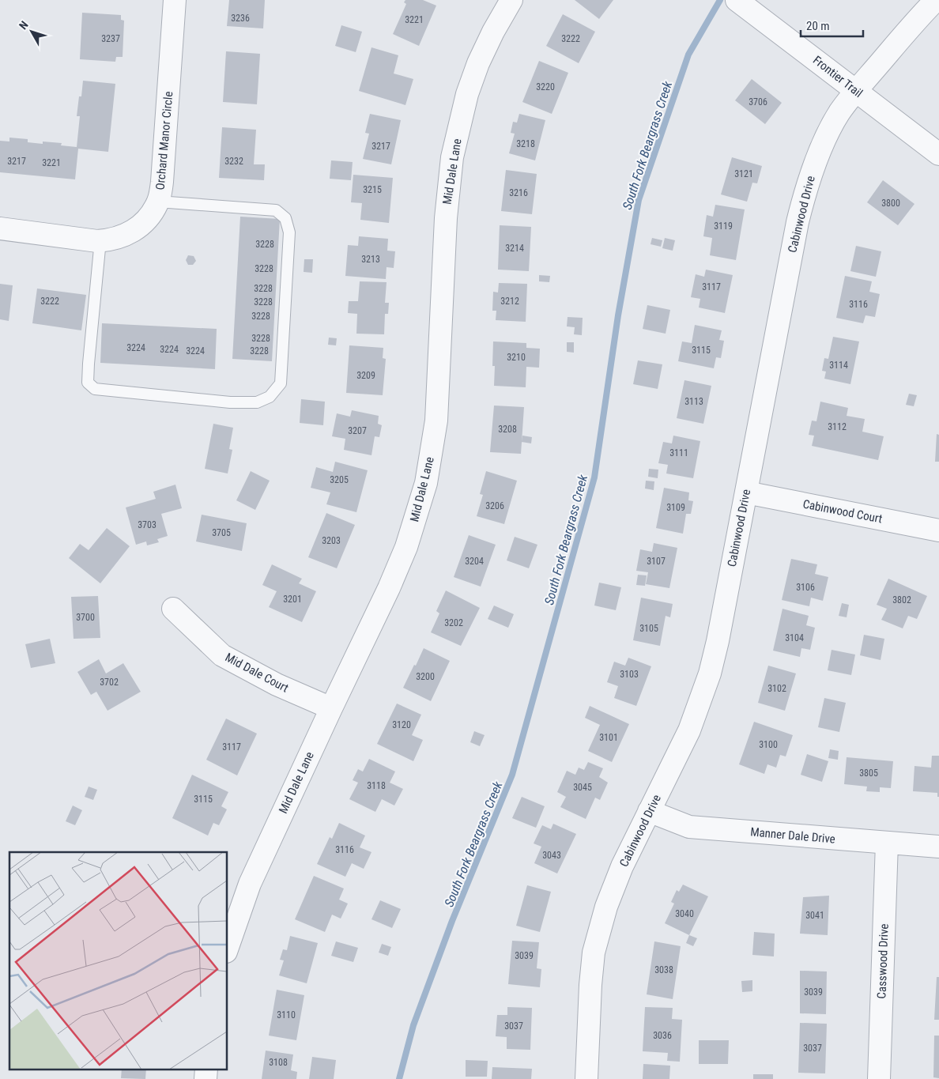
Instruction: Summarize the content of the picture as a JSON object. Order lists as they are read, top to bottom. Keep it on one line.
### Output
{"streets":{"street":["Frontier Trail","Orchard Manor Circle","Mid Dale Lane","Cabinwood Drive","Cabinwood Court","Mid Dale Court","Manner Dale Drive","Casswood Drive"]},"crossings":[["Frontier Trail","Cabinwood Drive"],["Mid Dale Lane","Mid Dale Court"],["Cabinwood Drive","Cabinwood Court"],["Cabinwood Drive","Manner Dale Drive"],["Manner Dale Drive","Casswood Drive"]],"water":["South Fork Beargrass Creek"],"house_numbers":["3236","3221","3237","3222","3220","3706","3218","3217","3217","3232","3221","3121","3215","3216","3800","3119","3228","3214","3213","3228","3117","3228","3222","3212","3228","3116","3228","3228","3224","3224","3115","3224","3228","3210","3114","3209","3113","3112","3208","3207","3111","3205","3206","3109","3703","3705","3203","3204","3107","3106","3201","3802","3700","3202","3105","3104","3103","3200","3702","3102","3120","3101","3100","3117","3805","3118","3045","3115","3116","3043","3040","3041","3039","3038","3039","3110","3037","3036","3037","3108"],"scale_bar":"20 m","north":"top left"}
